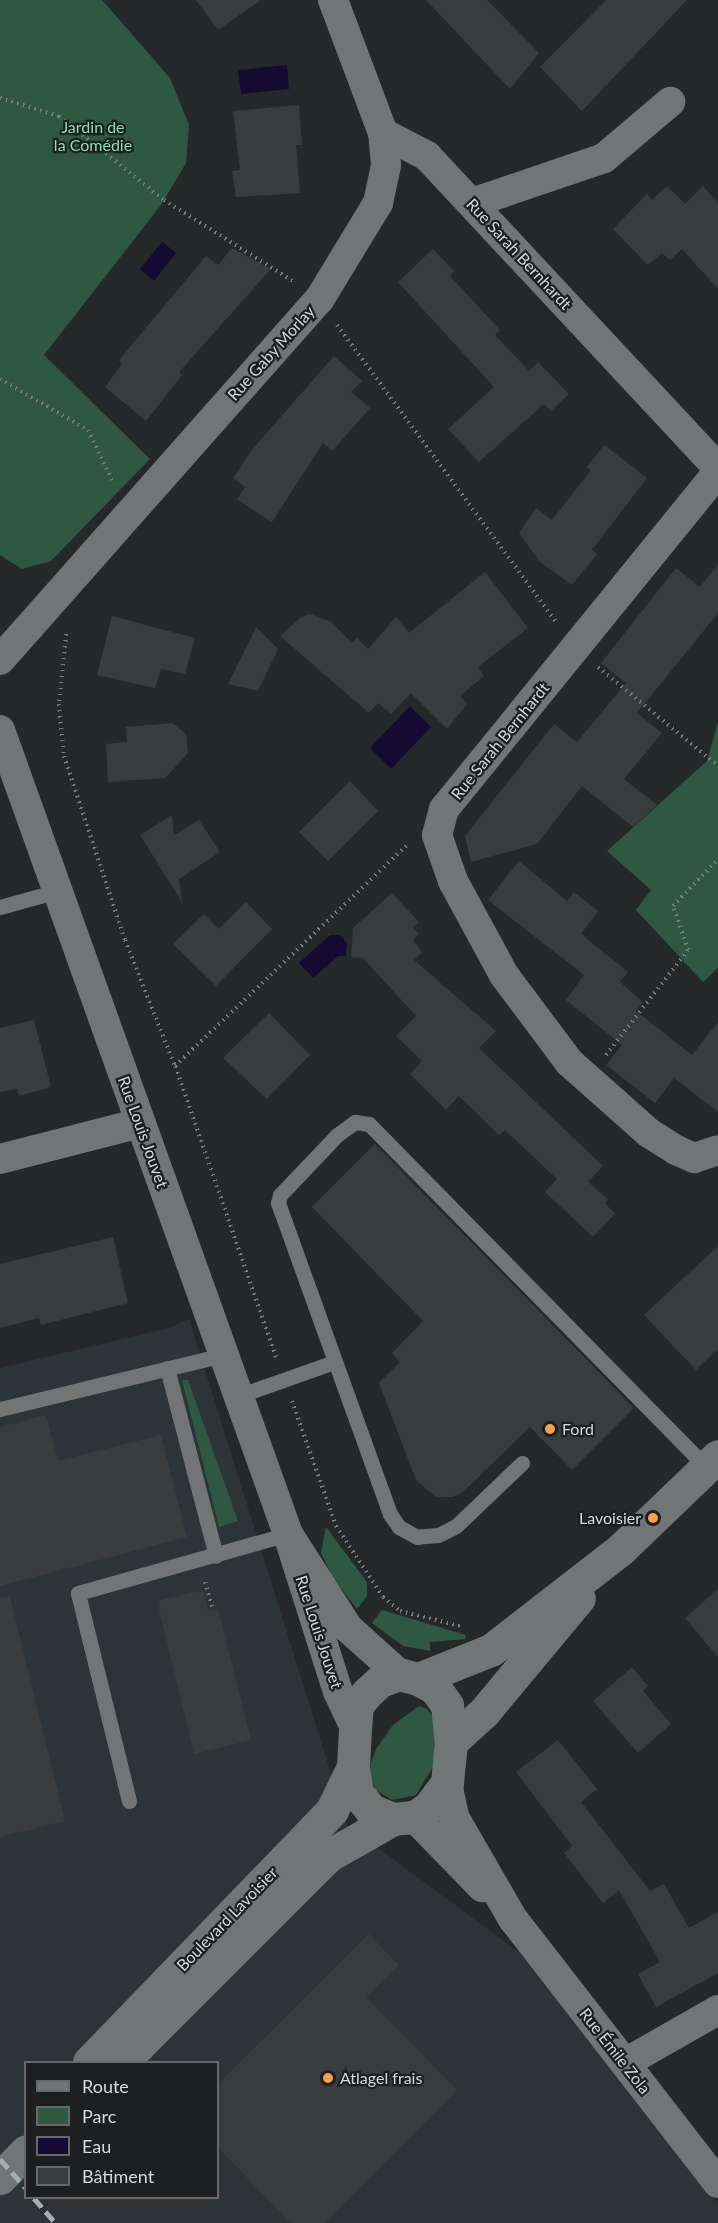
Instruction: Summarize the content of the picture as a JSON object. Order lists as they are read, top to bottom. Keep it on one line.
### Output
{"streets":{"main road":["Boulevard Lavoisier"],"street":["Rue Sarah Bernhardt","Rue Gaby Morlay","Rue Louis Jouvet","Rue Émile Zola"]},"crossings":[["Rue Sarah Bernhardt","Rue Gaby Morlay"],["Rue Louis Jouvet","Boulevard Lavoisier"],["Rue Louis Jouvet","Rue Émile Zola"],["Boulevard Lavoisier","Rue Émile Zola"]],"parks":["Jardin de la Comédie"],"places":["Ford","Lavoisier","Atlagel frais"],"legend":["Route","Parc","Eau","Bâtiment"]}
